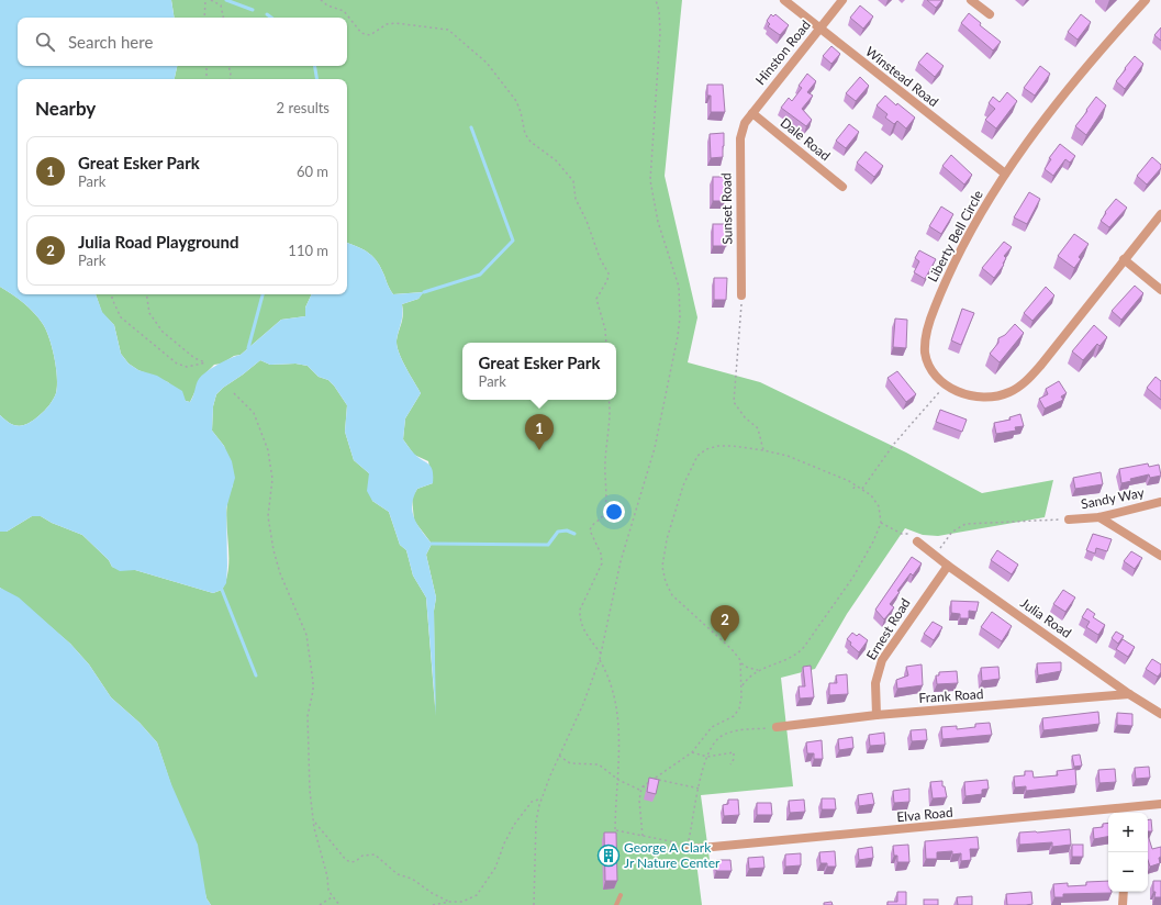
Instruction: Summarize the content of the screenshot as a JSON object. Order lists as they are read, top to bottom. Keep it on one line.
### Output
{"streets":{"street":["Hinston Road","Winstead Road","Dale Road","Sunset Road","Liberty Bell Circle","Sandy Way","Julia Road","Ernest Road","Frank Road","Elva Road"]},"crossings":[["Hinston Road","Winstead Road"],["Hinston Road","Dale Road"],["Hinston Road","Sunset Road"],["Winstead Road","Liberty Bell Circle"],["Julia Road","Ernest Road"],["Julia Road","Frank Road"],["Ernest Road","Frank Road"]],"places":{"building":["George A Clark Jr Nature Center"]},"page":{"search":"Search here","heading":["Nearby","2 results"],"list":[{"mark":"1","name":"Great Esker Park","note":"Park","value":"60 m"},{"mark":"2","name":"Julia Road Playground","note":"Park","value":"110 m"}],"popup":["Great Esker Park","Park"],"pins":["1","2"],"map_buttons":["+","−"]}}
